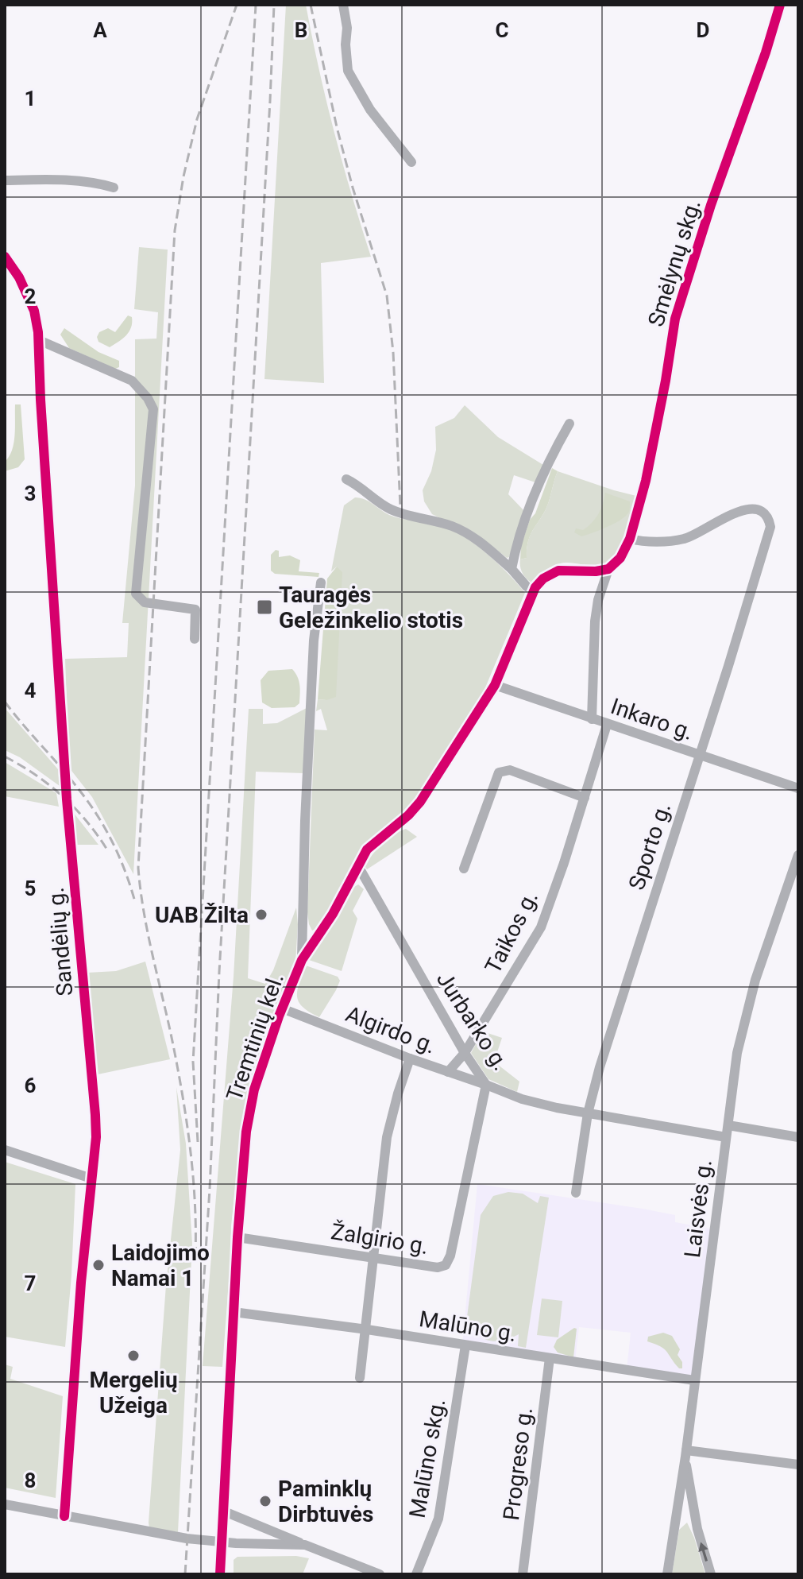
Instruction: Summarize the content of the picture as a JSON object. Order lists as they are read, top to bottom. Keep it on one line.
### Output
{"streets":{"street":["Smėlynų skg.","Inkaro g.","Sporto g.","Taikos g.","Sandėlių g.","Jurbarko g.","Algirdo g.","Tremtinių kel.","Laisvės g.","Žalgirio g.","Malūno g.","Malūno skg.","Progreso g."]},"crossings":[["Smėlynų skg.","Sporto g."],["Inkaro g.","Sporto g."],["Inkaro g.","Taikos g."],["Inkaro g.","Tremtinių kel."],["Sporto g.","Jurbarko g."],["Taikos g.","Jurbarko g."],["Taikos g.","Algirdo g."],["Jurbarko g.","Algirdo g."],["Jurbarko g.","Tremtinių kel."],["Jurbarko g.","Laisvės g."],["Jurbarko g.","Žalgirio g."],["Algirdo g.","Tremtinių kel."],["Algirdo g.","Žalgirio g."],["Tremtinių kel.","Žalgirio g."],["Tremtinių kel.","Malūno g."],["Laisvės g.","Malūno g."],["Malūno g.","Malūno skg."],["Malūno g.","Progreso g."]],"places":{"transit":["Tauragės Geležinkelio stotis"],"other":["UAB Žilta","Laidojimo Namai 1","Mergelių Užeiga","Paminklų Dirbtuvės"]},"grid":{"columns":["A","B","C","D"],"rows":["1","2","3","4","5","6","7","8"]}}
